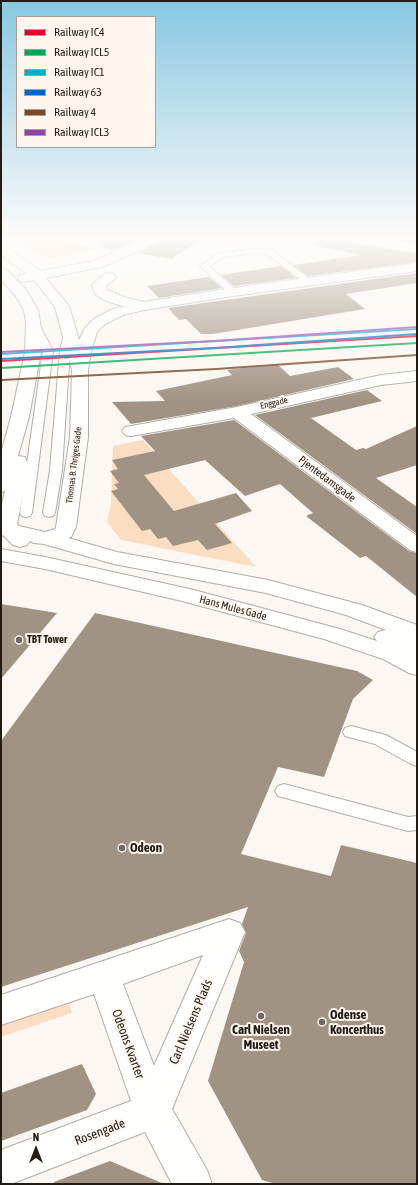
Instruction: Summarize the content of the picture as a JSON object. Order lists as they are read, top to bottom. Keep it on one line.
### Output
{"streets":{"street":["Enggade","Thomas B. Thriges Gade","Pjentedamsgade","Hans Mules Gade","Carl Nielsens Plads","Odeons Kvarter","Rosengade"]},"crossings":[["Enggade","Pjentedamsgade"],["Carl Nielsens Plads","Odeons Kvarter"],["Carl Nielsens Plads","Rosengade"],["Odeons Kvarter","Rosengade"]],"places":["TBT Tower","Odeon","Carl Nielsen Museet","Odense Koncerthus"],"lines":["rail line ICL3","rail line IC1","rail line 63","rail line IC4","rail line ICL5","rail line 4"],"legend":["Railway IC4","Railway ICL5","Railway IC1","Railway 63","Railway 4","Railway ICL3"],"north":"top"}
